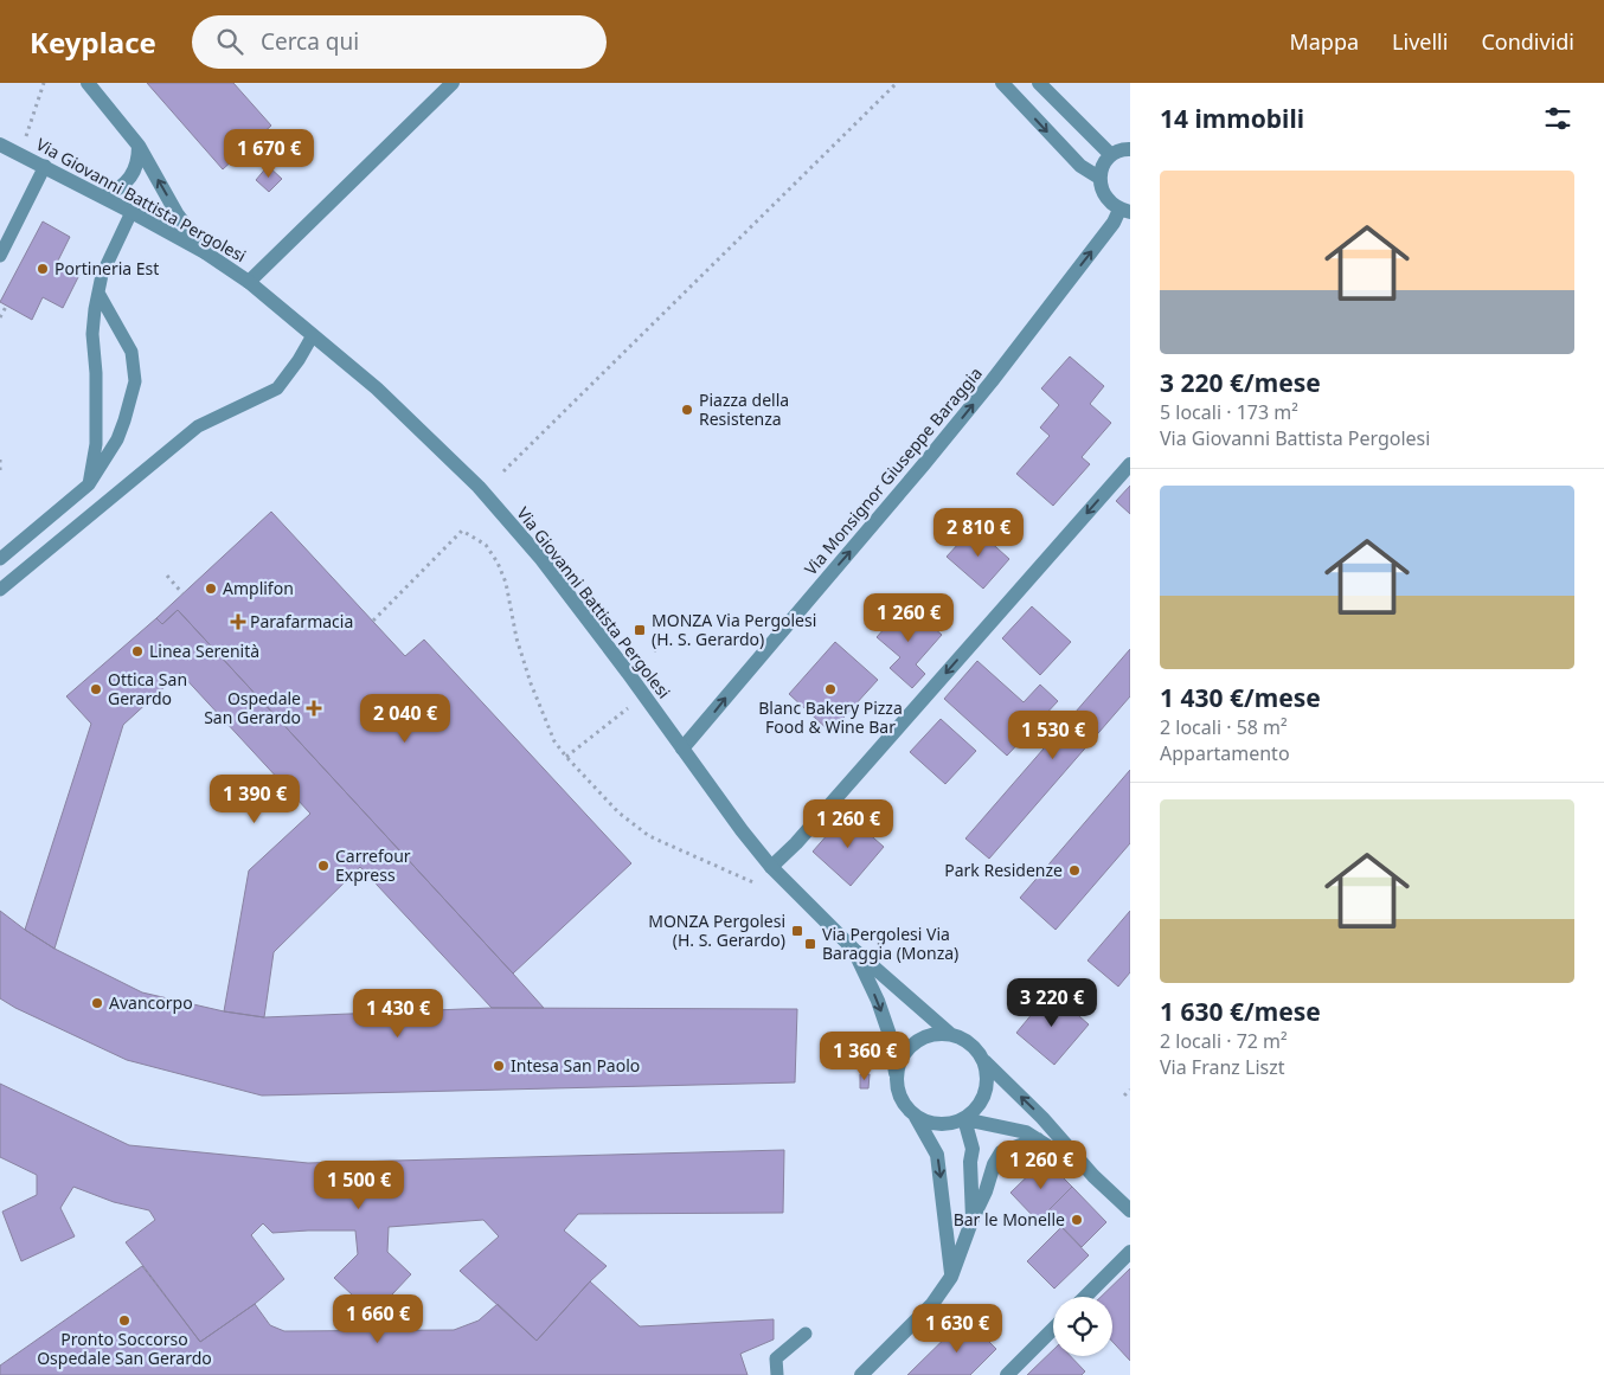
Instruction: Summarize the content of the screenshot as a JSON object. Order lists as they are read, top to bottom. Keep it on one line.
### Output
{"streets":{"street":["Via Giovanni Battista Pergolesi","Via Monsignor Giuseppe Baraggia"]},"crossings":[["Via Giovanni Battista Pergolesi","Via Monsignor Giuseppe Baraggia"]],"one_way":["Via Monsignor Giuseppe Baraggia"],"places":{"other":["Portineria Est","Piazza della Resistenza","Amplifon","Linea Serenità","Ottica San Gerardo","Blanc Bakery Pizza Food & Wine Bar","Carrefour Express","Park Residenze","Avancorpo","Intesa San Paolo","Bar le Monelle","Pronto Soccorso Ospedale San Gerardo"],"health":["Parafarmacia","Ospedale San Gerardo"],"transit":["MONZA Via Pergolesi (H. S. Gerardo)","MONZA Pergolesi (H. S. Gerardo)","Via Pergolesi Via Baraggia (Monza)"]},"page":{"header":"Keyplace","search":"Cerca qui","nav":["Mappa","Livelli","Condividi"],"heading":"14 immobili","price":["1 670 €","2 810 €","1 260 €","2 040 €","1 530 €","1 390 €","1 260 €","3 220 €","1 430 €","1 360 €","1 260 €","1 500 €","1 660 €","1 630 €"],"list":[{"name":"3 220 €/mese","note":"5 locali · 173 m² · Via Giovanni Battista Pergolesi"},{"name":"1 430 €/mese","note":"2 locali · 58 m² · Appartamento"},{"name":"1 630 €/mese","note":"2 locali · 72 m² · Via Franz Liszt"}]}}
